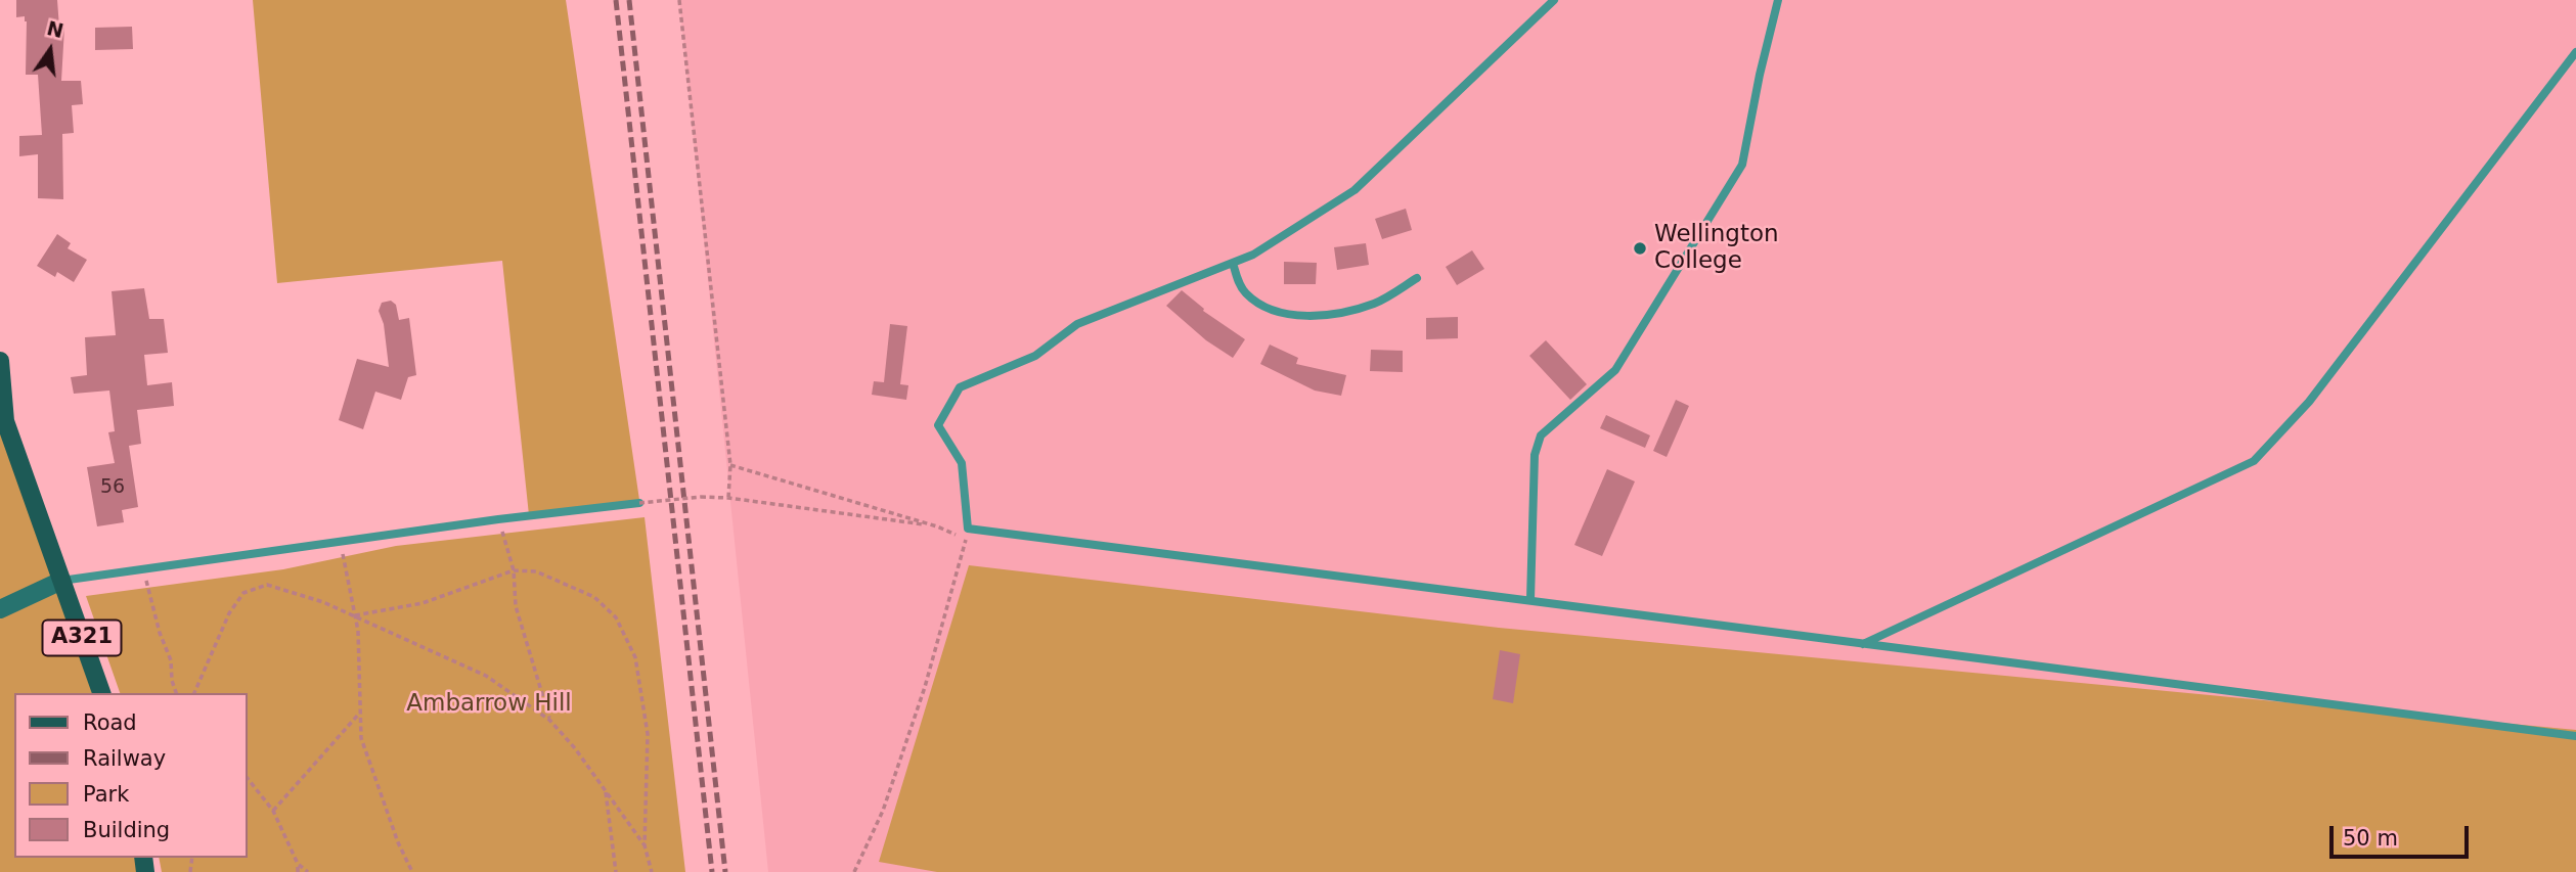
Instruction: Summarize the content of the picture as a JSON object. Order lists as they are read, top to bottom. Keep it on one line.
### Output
{"streets":{"main road":["A321"]},"parks":["Ambarrow Hill"],"places":["Wellington College"],"house_numbers":["56"],"legend":["Road","Railway","Park","Building"],"scale_bar":"50 m","north":"top"}
